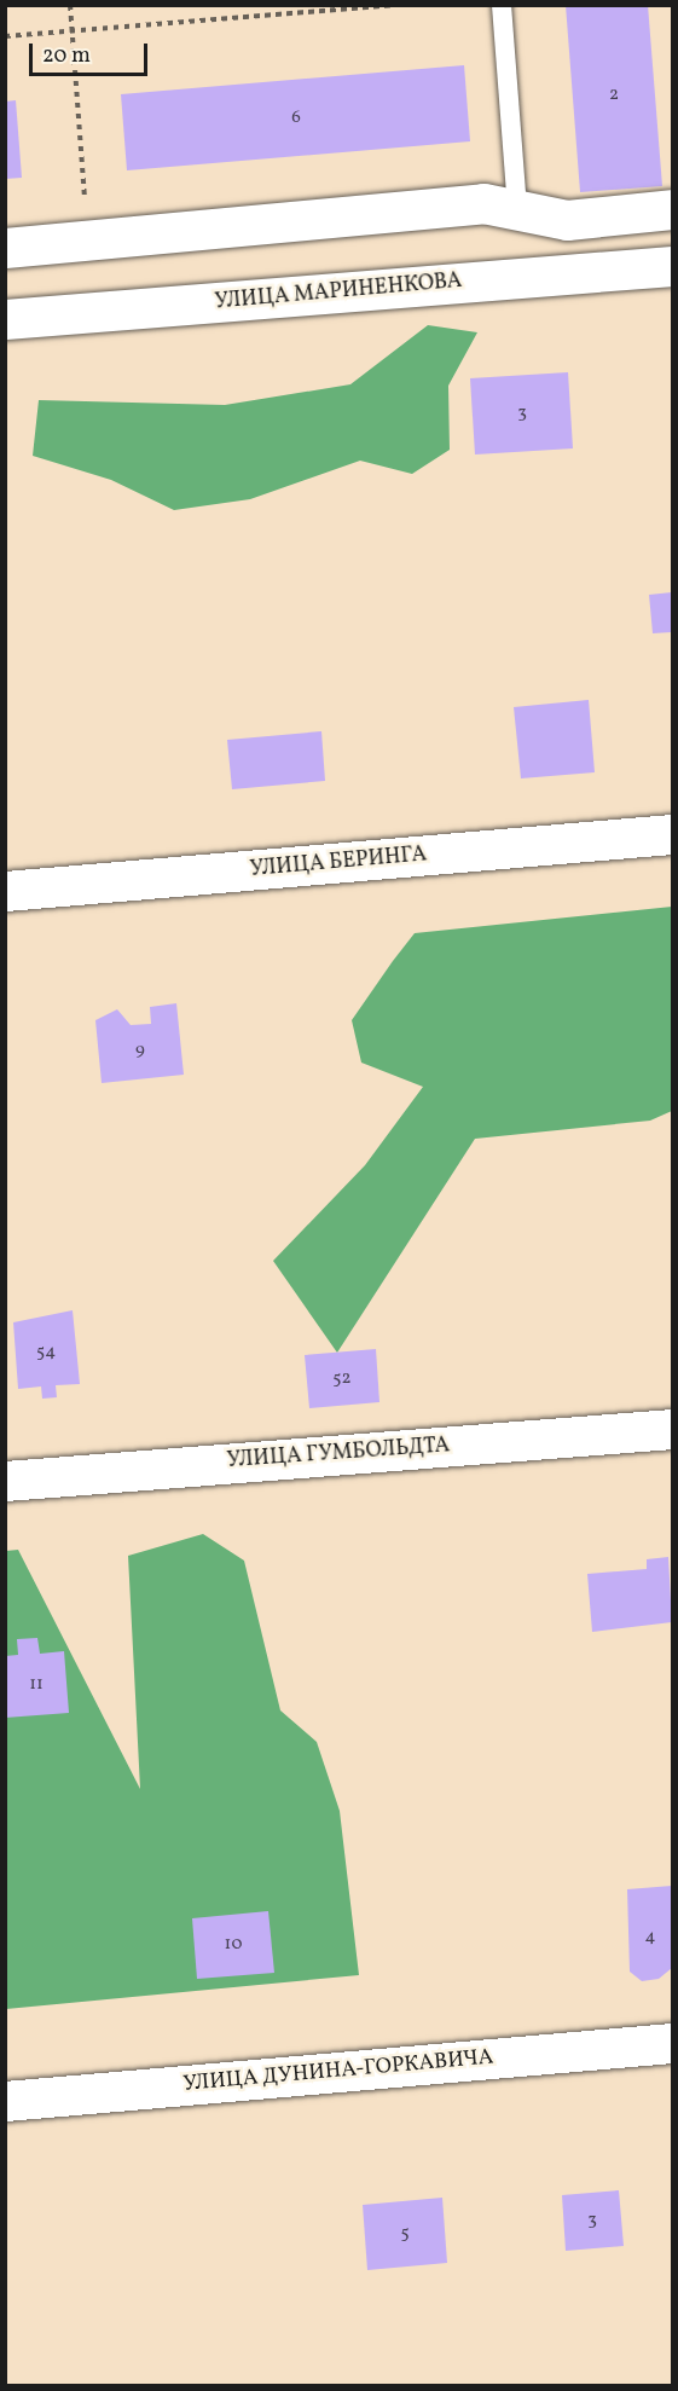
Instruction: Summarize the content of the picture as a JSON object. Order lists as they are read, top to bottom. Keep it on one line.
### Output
{"streets":{"street":["УЛИЦА МАРИНЕНКОВА","УЛИЦА БЕРИНГА","УЛИЦА ГУМБОЛЬДТА","УЛИЦА ДУНИНА-ГОРКАВИЧА"]},"house_numbers":["2","6","3","9","54","52","11","4","10","3","5"],"scale_bar":"20 m"}
